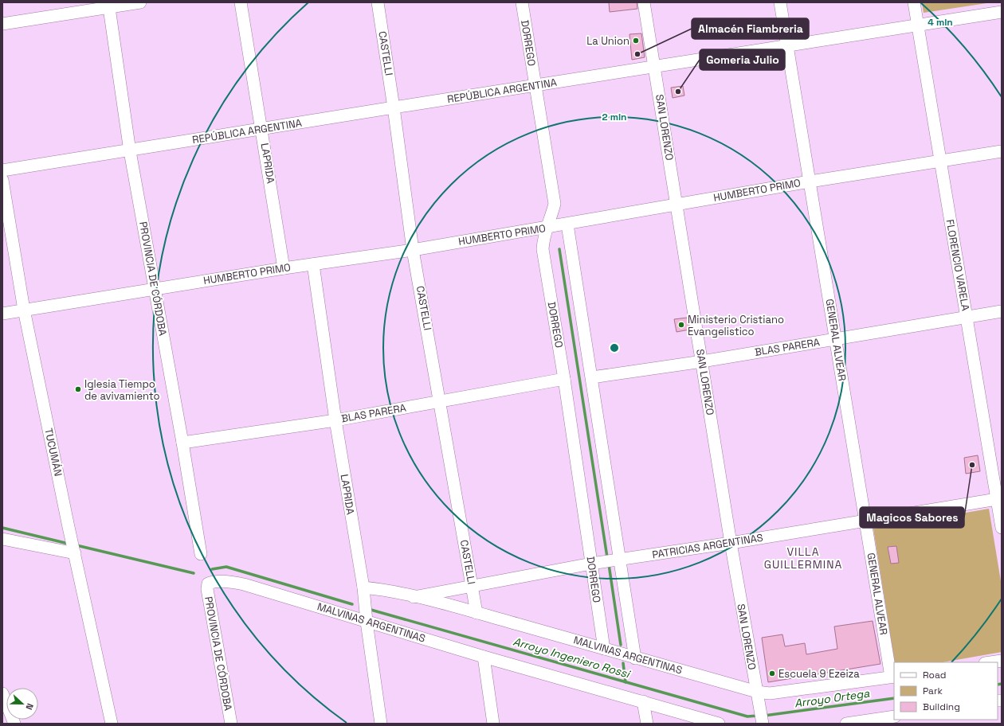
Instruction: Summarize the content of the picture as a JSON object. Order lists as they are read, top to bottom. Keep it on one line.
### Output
{"streets":{"street":["DORREGO","CASTELLI","REPÚBLICA ARGENTINA","SAN LORENZO","LAPRIDA","HUMBERTO PRIMO","FLORENCIO VARELA","PROVINCIA DE CÓRDOBA","GENERAL ALVEAR","BLAS PARERA","TUCUMÁN","PATRICIAS ARGENTINAS","MALVINAS ARGENTINAS"]},"crossings":[["DORREGO","REPÚBLICA ARGENTINA"],["DORREGO","HUMBERTO PRIMO"],["DORREGO","BLAS PARERA"],["DORREGO","PATRICIAS ARGENTINAS"],["DORREGO","MALVINAS ARGENTINAS"],["CASTELLI","REPÚBLICA ARGENTINA"],["CASTELLI","HUMBERTO PRIMO"],["CASTELLI","BLAS PARERA"],["CASTELLI","PATRICIAS ARGENTINAS"],["CASTELLI","MALVINAS ARGENTINAS"],["REPÚBLICA ARGENTINA","SAN LORENZO"],["REPÚBLICA ARGENTINA","LAPRIDA"],["REPÚBLICA ARGENTINA","FLORENCIO VARELA"],["REPÚBLICA ARGENTINA","PROVINCIA DE CÓRDOBA"],["REPÚBLICA ARGENTINA","GENERAL ALVEAR"],["SAN LORENZO","HUMBERTO PRIMO"],["SAN LORENZO","BLAS PARERA"],["SAN LORENZO","PATRICIAS ARGENTINAS"],["SAN LORENZO","MALVINAS ARGENTINAS"],["LAPRIDA","HUMBERTO PRIMO"],["LAPRIDA","BLAS PARERA"],["LAPRIDA","MALVINAS ARGENTINAS"],["HUMBERTO PRIMO","FLORENCIO VARELA"],["HUMBERTO PRIMO","PROVINCIA DE CÓRDOBA"],["HUMBERTO PRIMO","GENERAL ALVEAR"],["HUMBERTO PRIMO","TUCUMÁN"],["FLORENCIO VARELA","BLAS PARERA"],["FLORENCIO VARELA","PATRICIAS ARGENTINAS"],["PROVINCIA DE CÓRDOBA","BLAS PARERA"],["PROVINCIA DE CÓRDOBA","MALVINAS ARGENTINAS"],["GENERAL ALVEAR","BLAS PARERA"],["GENERAL ALVEAR","PATRICIAS ARGENTINAS"],["GENERAL ALVEAR","MALVINAS ARGENTINAS"],["PATRICIAS ARGENTINAS","MALVINAS ARGENTINAS"]],"districts":["VILLA GUILLERMINA"],"water":["Arroyo Ingeniero Rossi","Arroyo Ortega"],"places":["La Union","Almacén Fiambreria","Gomeria Julio","Ministerio Cristiano Evangelistico","Iglesia Tiempo de avivamiento","Magicos Sabores","Escuela 9 Ezeiza"],"legend":["Road","Park","Building"],"north":"right","rings":["4 min","2 min"]}
